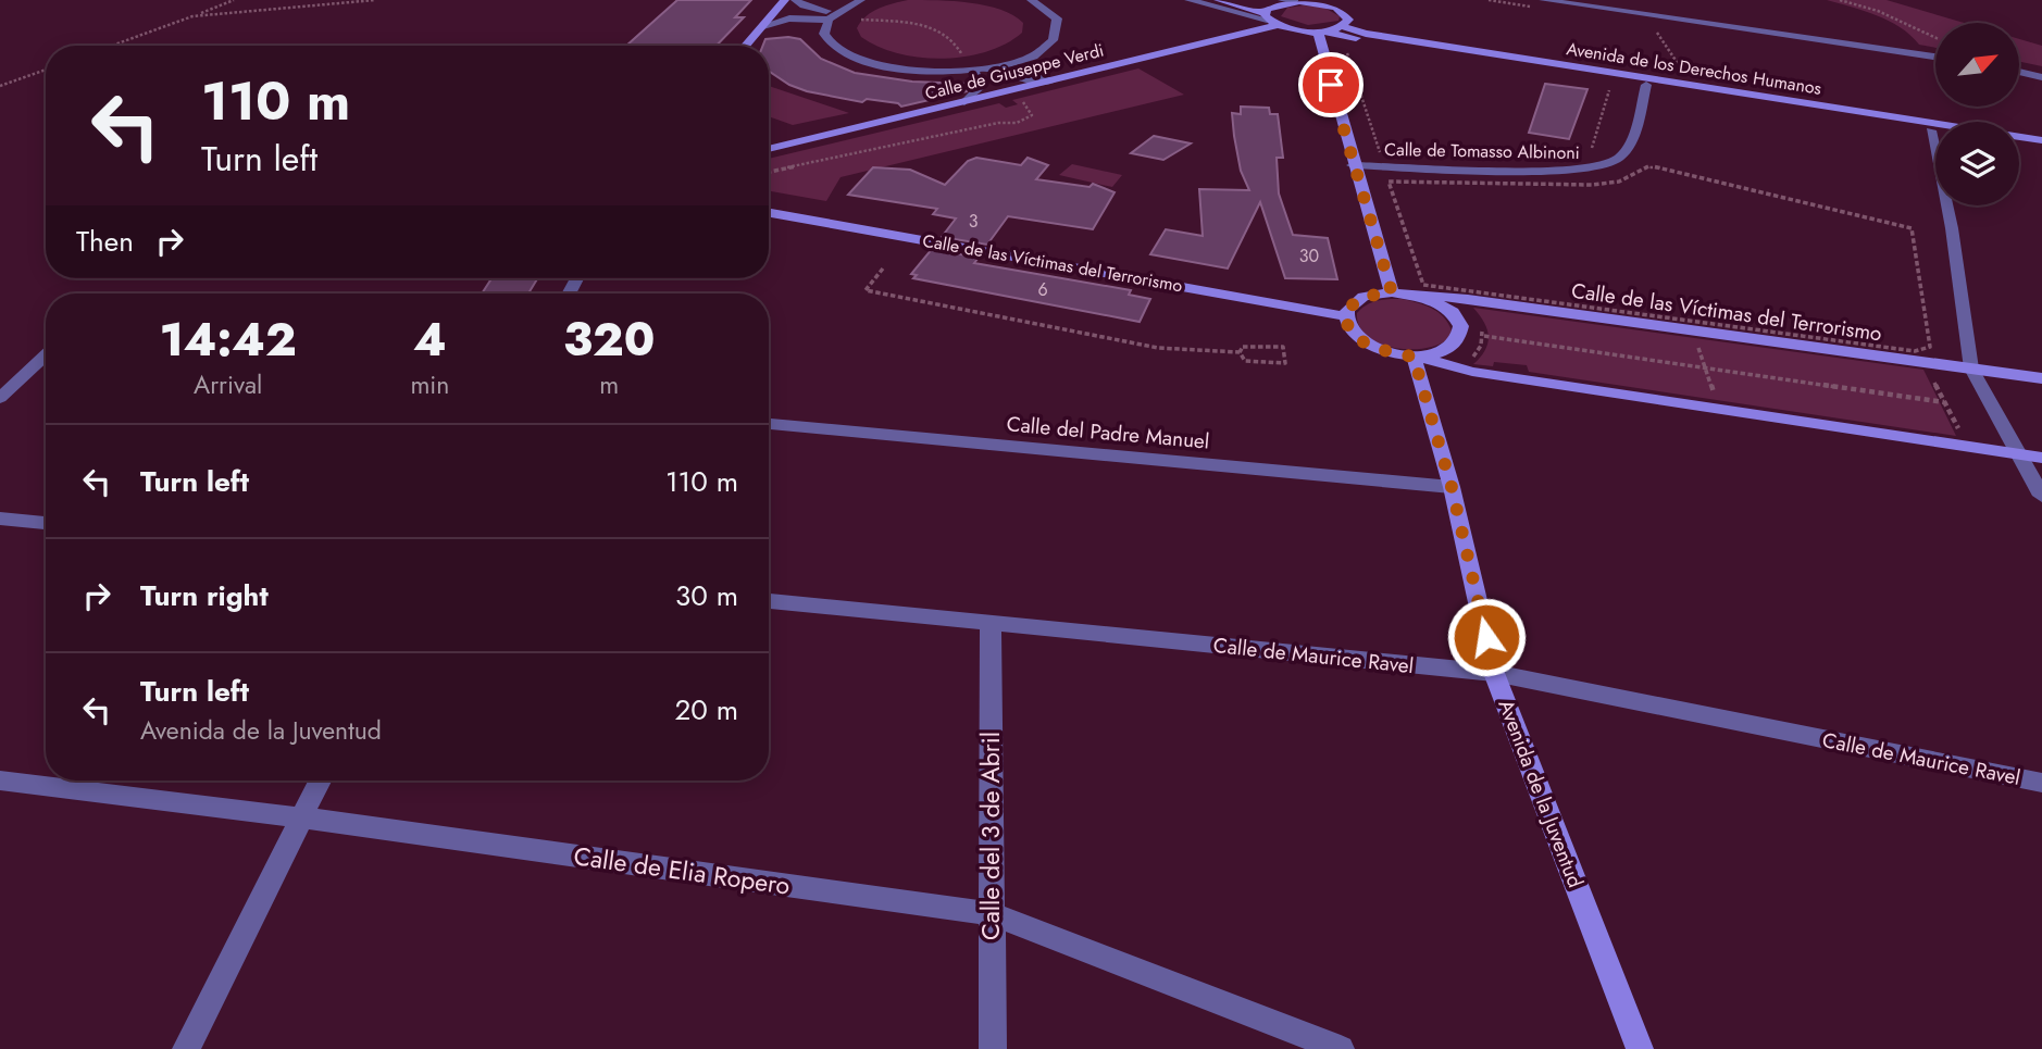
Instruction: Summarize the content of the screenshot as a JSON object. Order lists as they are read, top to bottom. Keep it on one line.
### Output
{"streets":{"street":["Avenida de los Derechos Humanos","Calle de Giuseppe Verdi","Calle de Tomasso Albinoni","Calle de las Víctimas del Terrorismo","Calle del Padre Manuel","Calle de Maurice Ravel","Avenida de la Juventud","Calle del 3 de Abril","Calle de Elia Ropero"]},"crossings":[["Avenida de los Derechos Humanos","Calle de Giuseppe Verdi"],["Avenida de los Derechos Humanos","Calle de Tomasso Albinoni"],["Calle del Padre Manuel","Avenida de la Juventud"],["Calle de Maurice Ravel","Avenida de la Juventud"],["Calle de Maurice Ravel","Calle del 3 de Abril"],["Calle del 3 de Abril","Calle de Elia Ropero"]],"house_numbers":["3","30","6"],"north":"top right","page":{"turn":["110 m","Turn left"],"then":"Then","eta":["14:42","Arrival","4","min","320","m"],"list":[{"name":"Turn left","value":"110 m"},{"name":"Turn right","value":"30 m"},{"name":"Turn left","note":"Avenida de la Juventud","value":"20 m"}]}}
